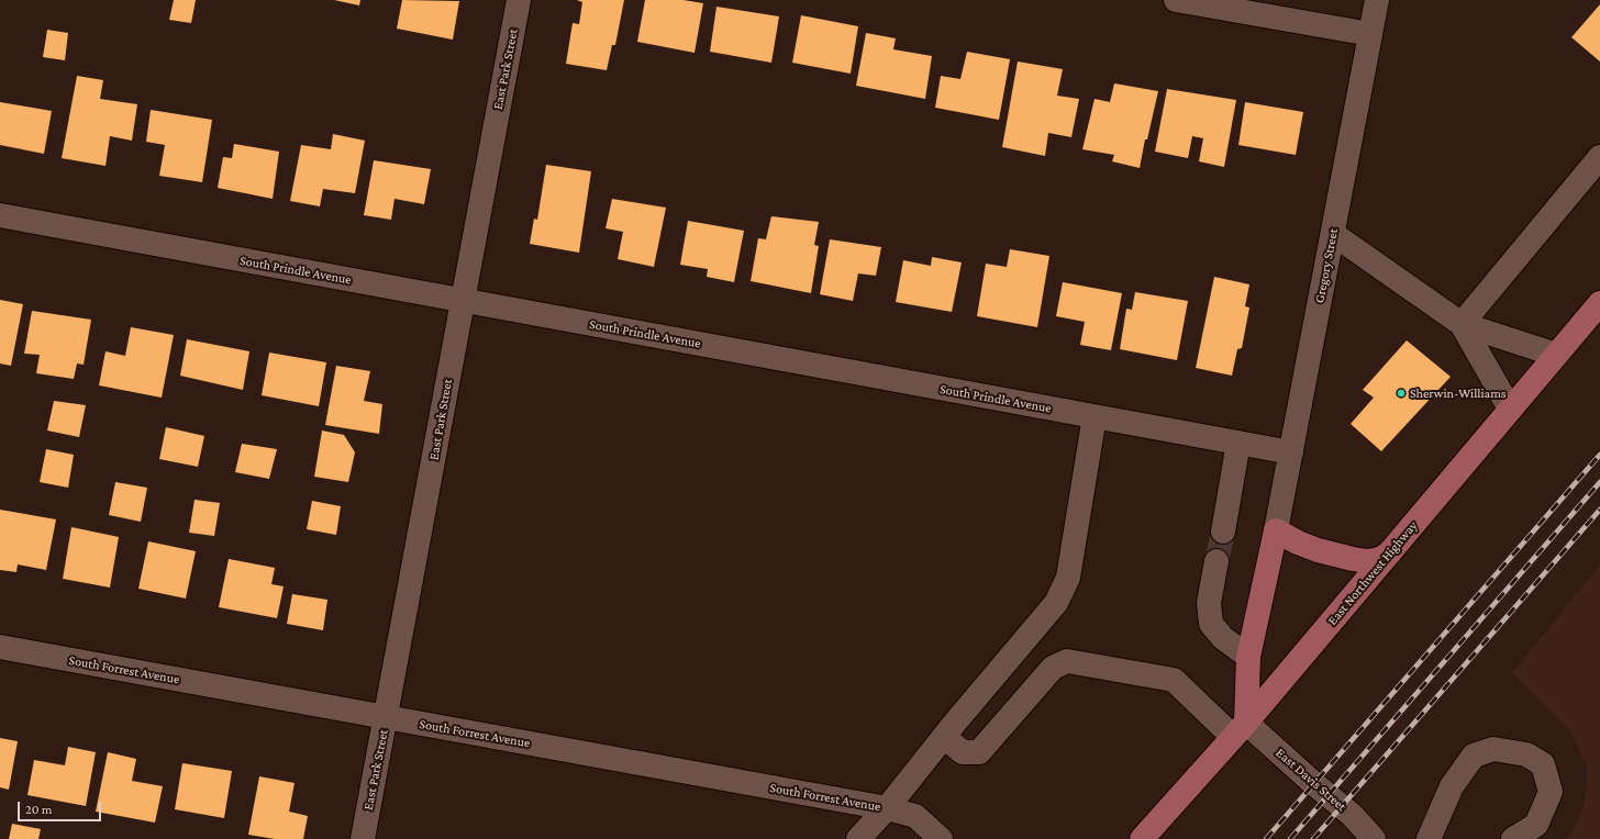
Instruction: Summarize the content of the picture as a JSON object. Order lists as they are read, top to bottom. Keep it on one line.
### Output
{"streets":{"main road":["East Northwest Highway"],"street":["East Park Street","Gregory Street","South Prindle Avenue","South Forrest Avenue","East Davis Street"]},"crossings":[["East Park Street","South Prindle Avenue"],["East Park Street","South Forrest Avenue"],["Gregory Street","South Prindle Avenue"],["East Northwest Highway","East Davis Street"]],"places":["Sherwin-Williams"],"scale_bar":"20 m"}
